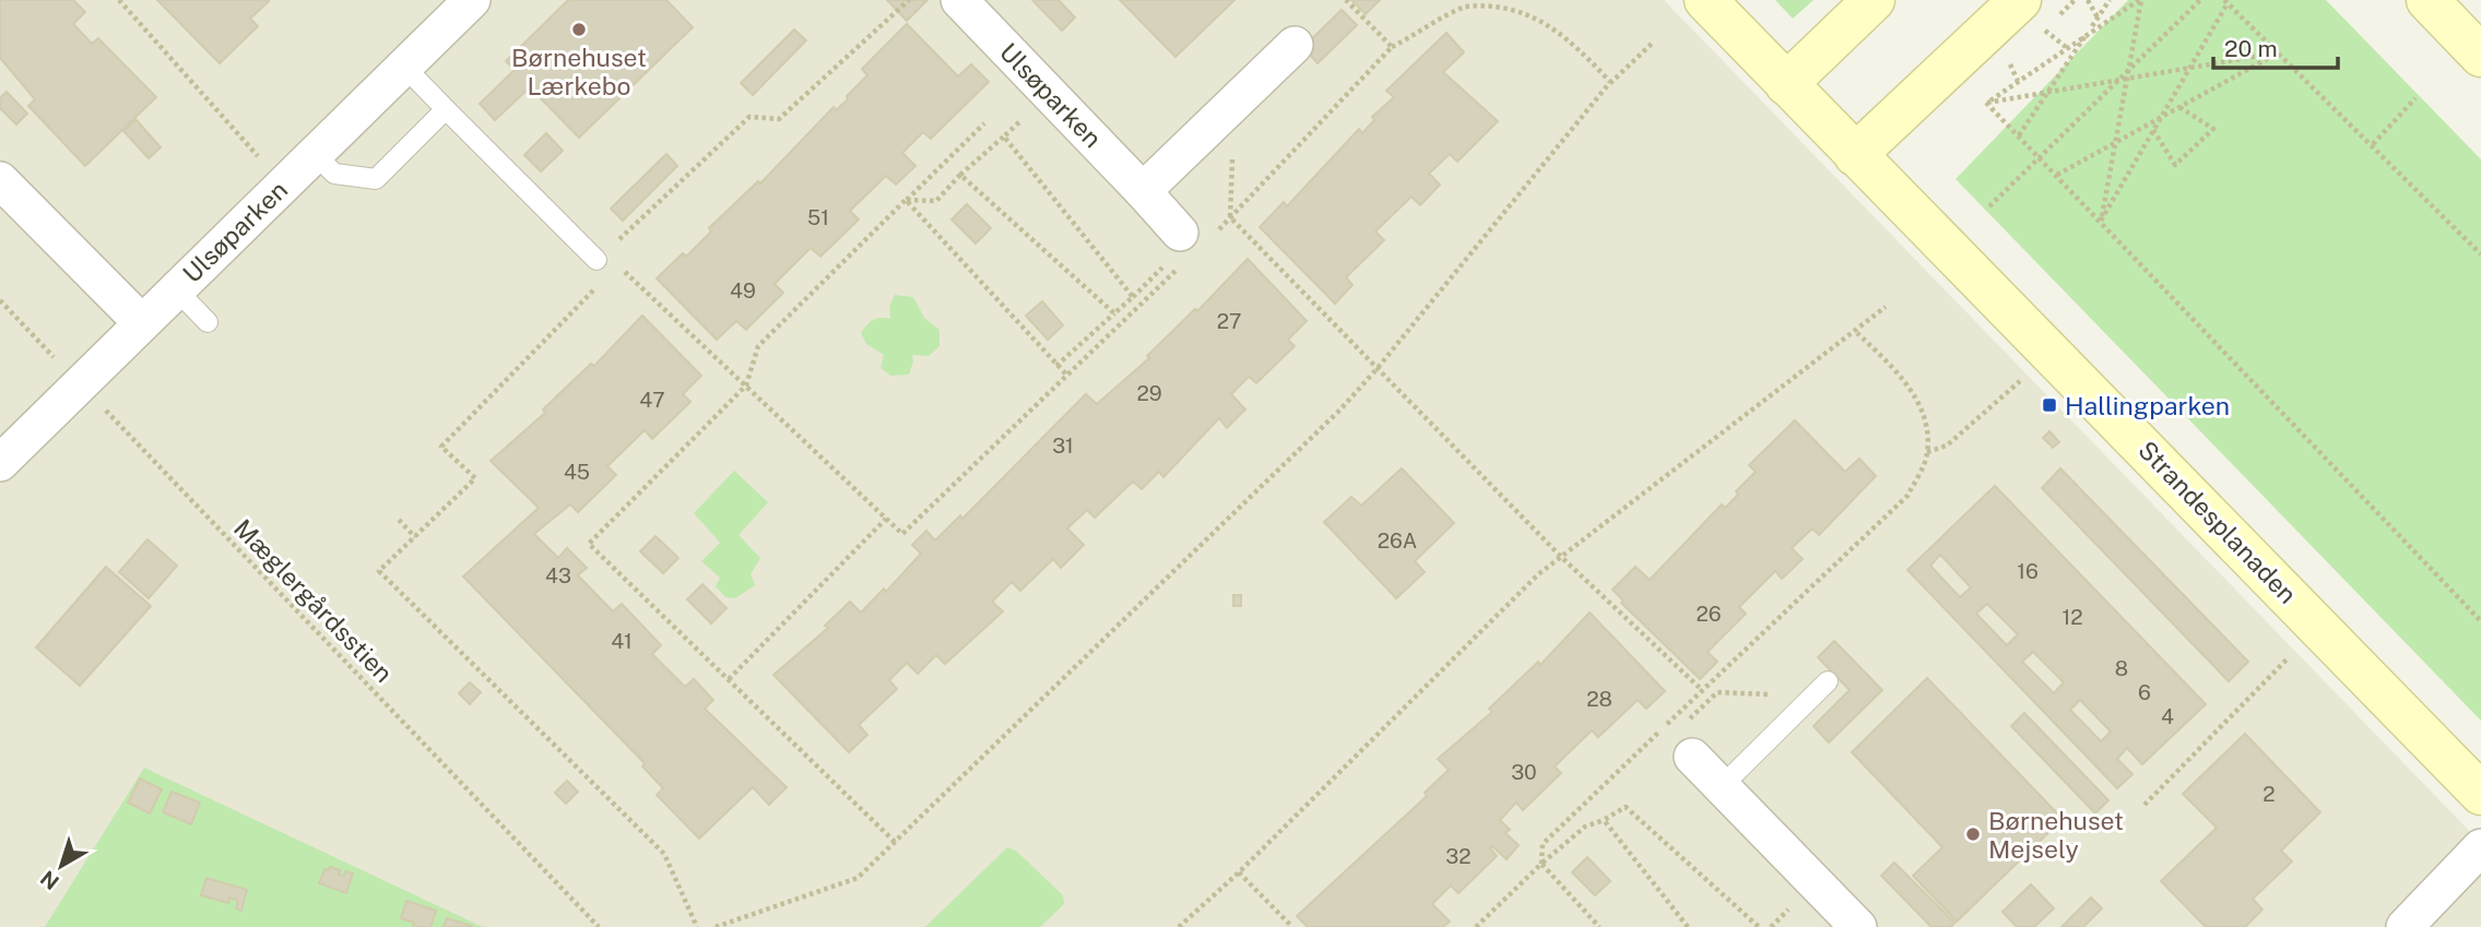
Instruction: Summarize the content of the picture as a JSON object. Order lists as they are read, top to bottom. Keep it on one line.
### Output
{"streets":{"street":["Ulsøparken","Strandesplanaden"],"path":["Mæglergårdsstien"]},"crossings":[["Ulsøparken","Mæglergårdsstien"]],"places":{"other":["Børnehuset Lærkebo","Børnehuset Mejsely"],"transit":["Hallingparken"]},"house_numbers":["51","49","27","29","47","31","45","26A","16","43","26","12","41","8","6","28","4","30","2","32"],"scale_bar":"20 m","north":"bottom left"}
